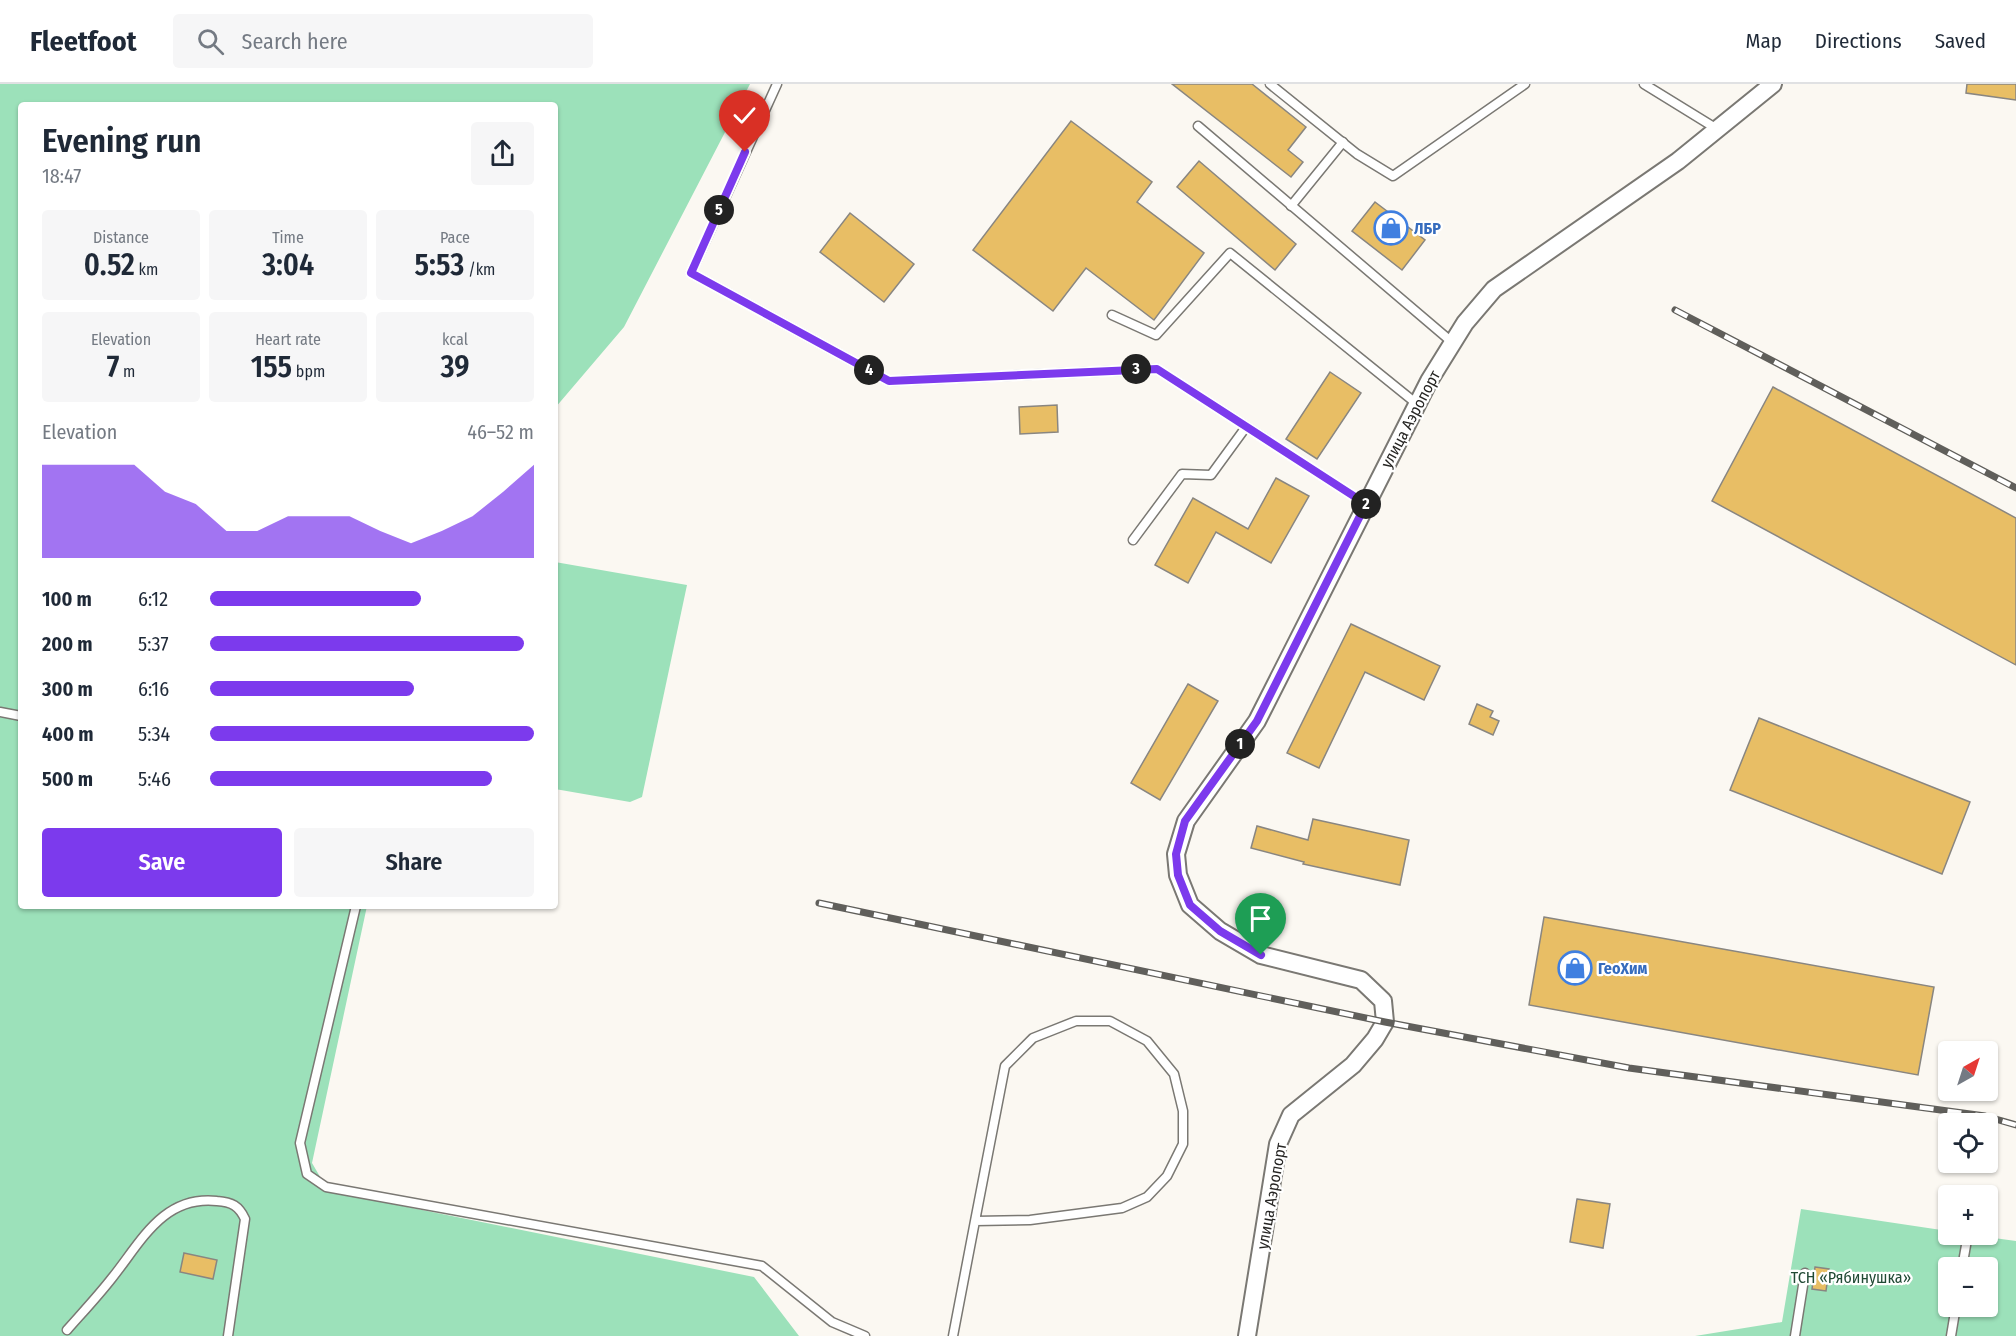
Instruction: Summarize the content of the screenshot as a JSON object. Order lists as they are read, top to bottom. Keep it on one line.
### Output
{"streets":{"street":["улица Аэропорт"]},"parks":["ТСН «Рябинушка»"],"places":{"shop":["ЛБР","ГеоХим"]},"north":"top right","page":{"header":"Fleetfoot","search":"Search here","nav":["Map","Directions","Saved"],"heading":["Evening run","18:47"],"pins":["5","3","4","2","1"],"stats":[["Distance","0.52 km"],["Time","3:04"],["Pace","5:53 /km"],["Elevation","7 m"],["Heart rate","155 bpm"],["kcal","39"]],"chart":["Elevation","46–52 m"],"list":[{"name":"100 m","note":"6:12"},{"name":"200 m","note":"5:37"},{"name":"300 m","note":"6:16"},{"name":"400 m","note":"5:34"},{"name":"500 m","note":"5:46"}],"buttons":["Save","Share"],"map_buttons":["+","−"]}}
